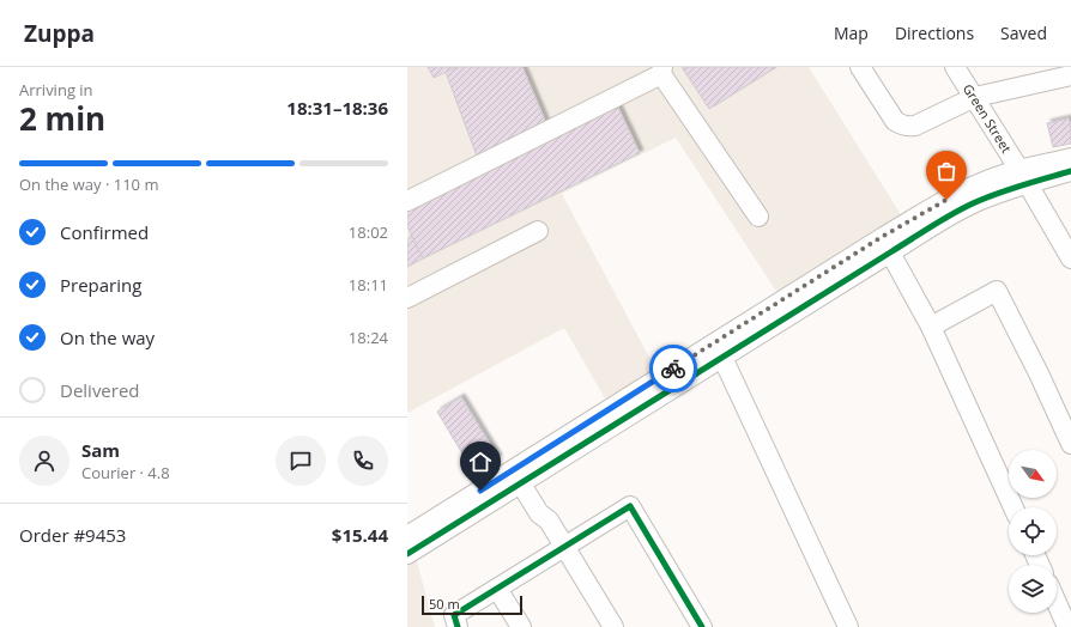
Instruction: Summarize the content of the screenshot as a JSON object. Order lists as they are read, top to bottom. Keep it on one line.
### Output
{"streets":{"street":["Green Street"]},"scale_bar":"50 m","north":"bottom right","page":{"header":"Zuppa","nav":["Map","Directions","Saved"],"heading":["2 min","Arriving in","18:31–18:36"],"panel":["Sam","Courier · 4.8","Order #9453","$15.44"],"bar":"On the way · 110 m","list":[["Confirmed","18:02"],["Preparing","18:11"],["On the way","18:24"],"Delivered"],"scale":"50 m"}}
